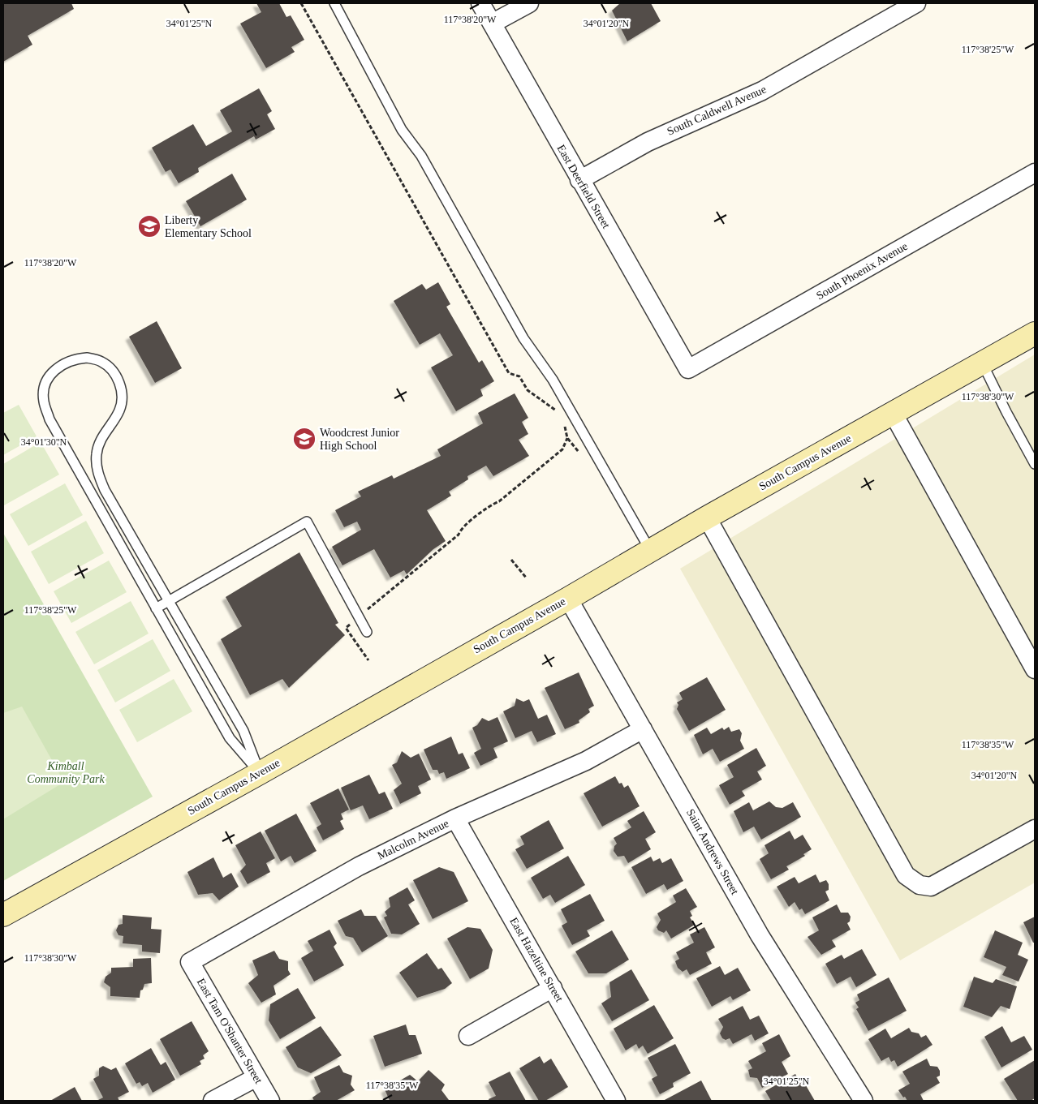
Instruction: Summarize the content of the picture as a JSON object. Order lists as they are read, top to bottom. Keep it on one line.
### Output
{"streets":{"street":["South Caldwell Avenue","East Deerfield Street","South Phoenix Avenue","South Campus Avenue","Malcolm Avenue","Saint Andrews Street","East Hazeltine Street","East Tam O'Shanter Street"]},"crossings":[["South Caldwell Avenue","East Deerfield Street"],["East Deerfield Street","South Phoenix Avenue"],["South Campus Avenue","Saint Andrews Street"],["Malcolm Avenue","Saint Andrews Street"],["Malcolm Avenue","East Hazeltine Street"],["Malcolm Avenue","East Tam O'Shanter Street"]],"parks":["Kimball Community Park"],"places":{"school or university":["Liberty Elementary School","Woodcrest Junior High School"]},"coordinates":["117°38'20\"W","34°01'25\"N","34°01'20\"N","117°38'25\"W","117°38'30\"W","34°01'30\"N","117°38'35\"W"]}
